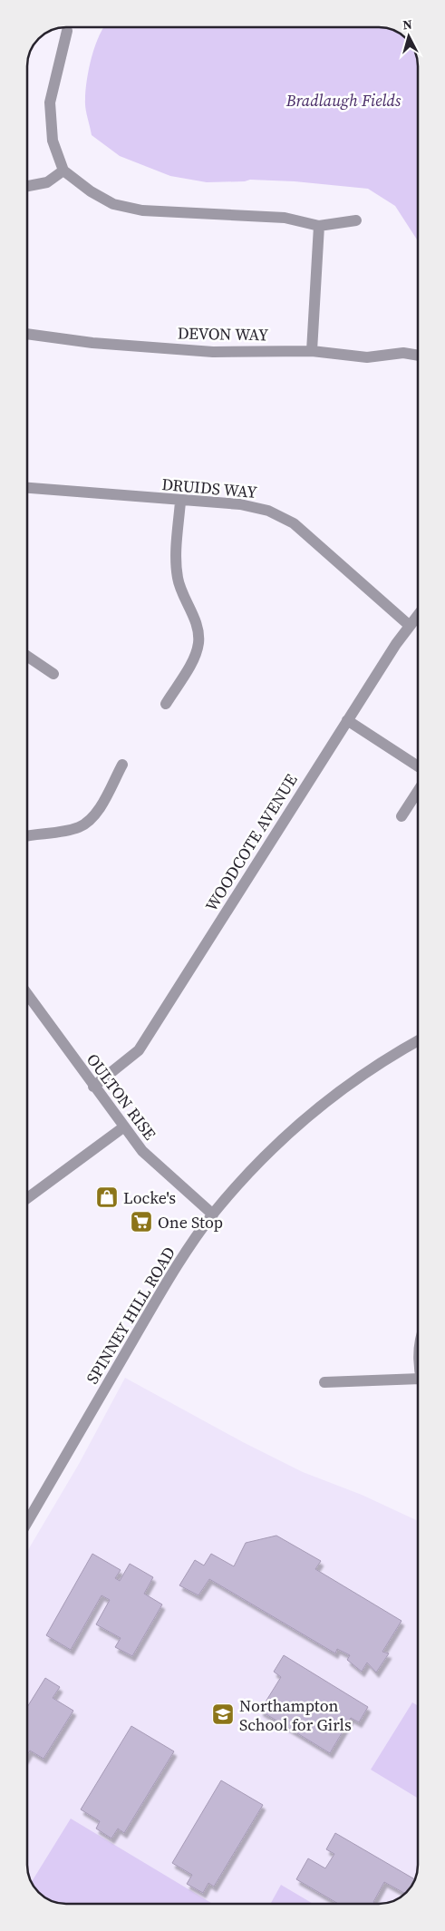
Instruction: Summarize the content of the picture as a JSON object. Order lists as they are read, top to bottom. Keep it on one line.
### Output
{"streets":{"street":["DEVON WAY","DRUIDS WAY","WOODCOTE AVENUE","OULTON RISE","SPINNEY HILL ROAD"]},"crossings":[["DRUIDS WAY","WOODCOTE AVENUE"],["WOODCOTE AVENUE","OULTON RISE"],["OULTON RISE","SPINNEY HILL ROAD"]],"parks":["Bradlaugh Fields"],"places":{"shop":["Locke's"],"supermarket":["One Stop"],"school or university":["Northampton School for Girls"]},"north":"top"}
